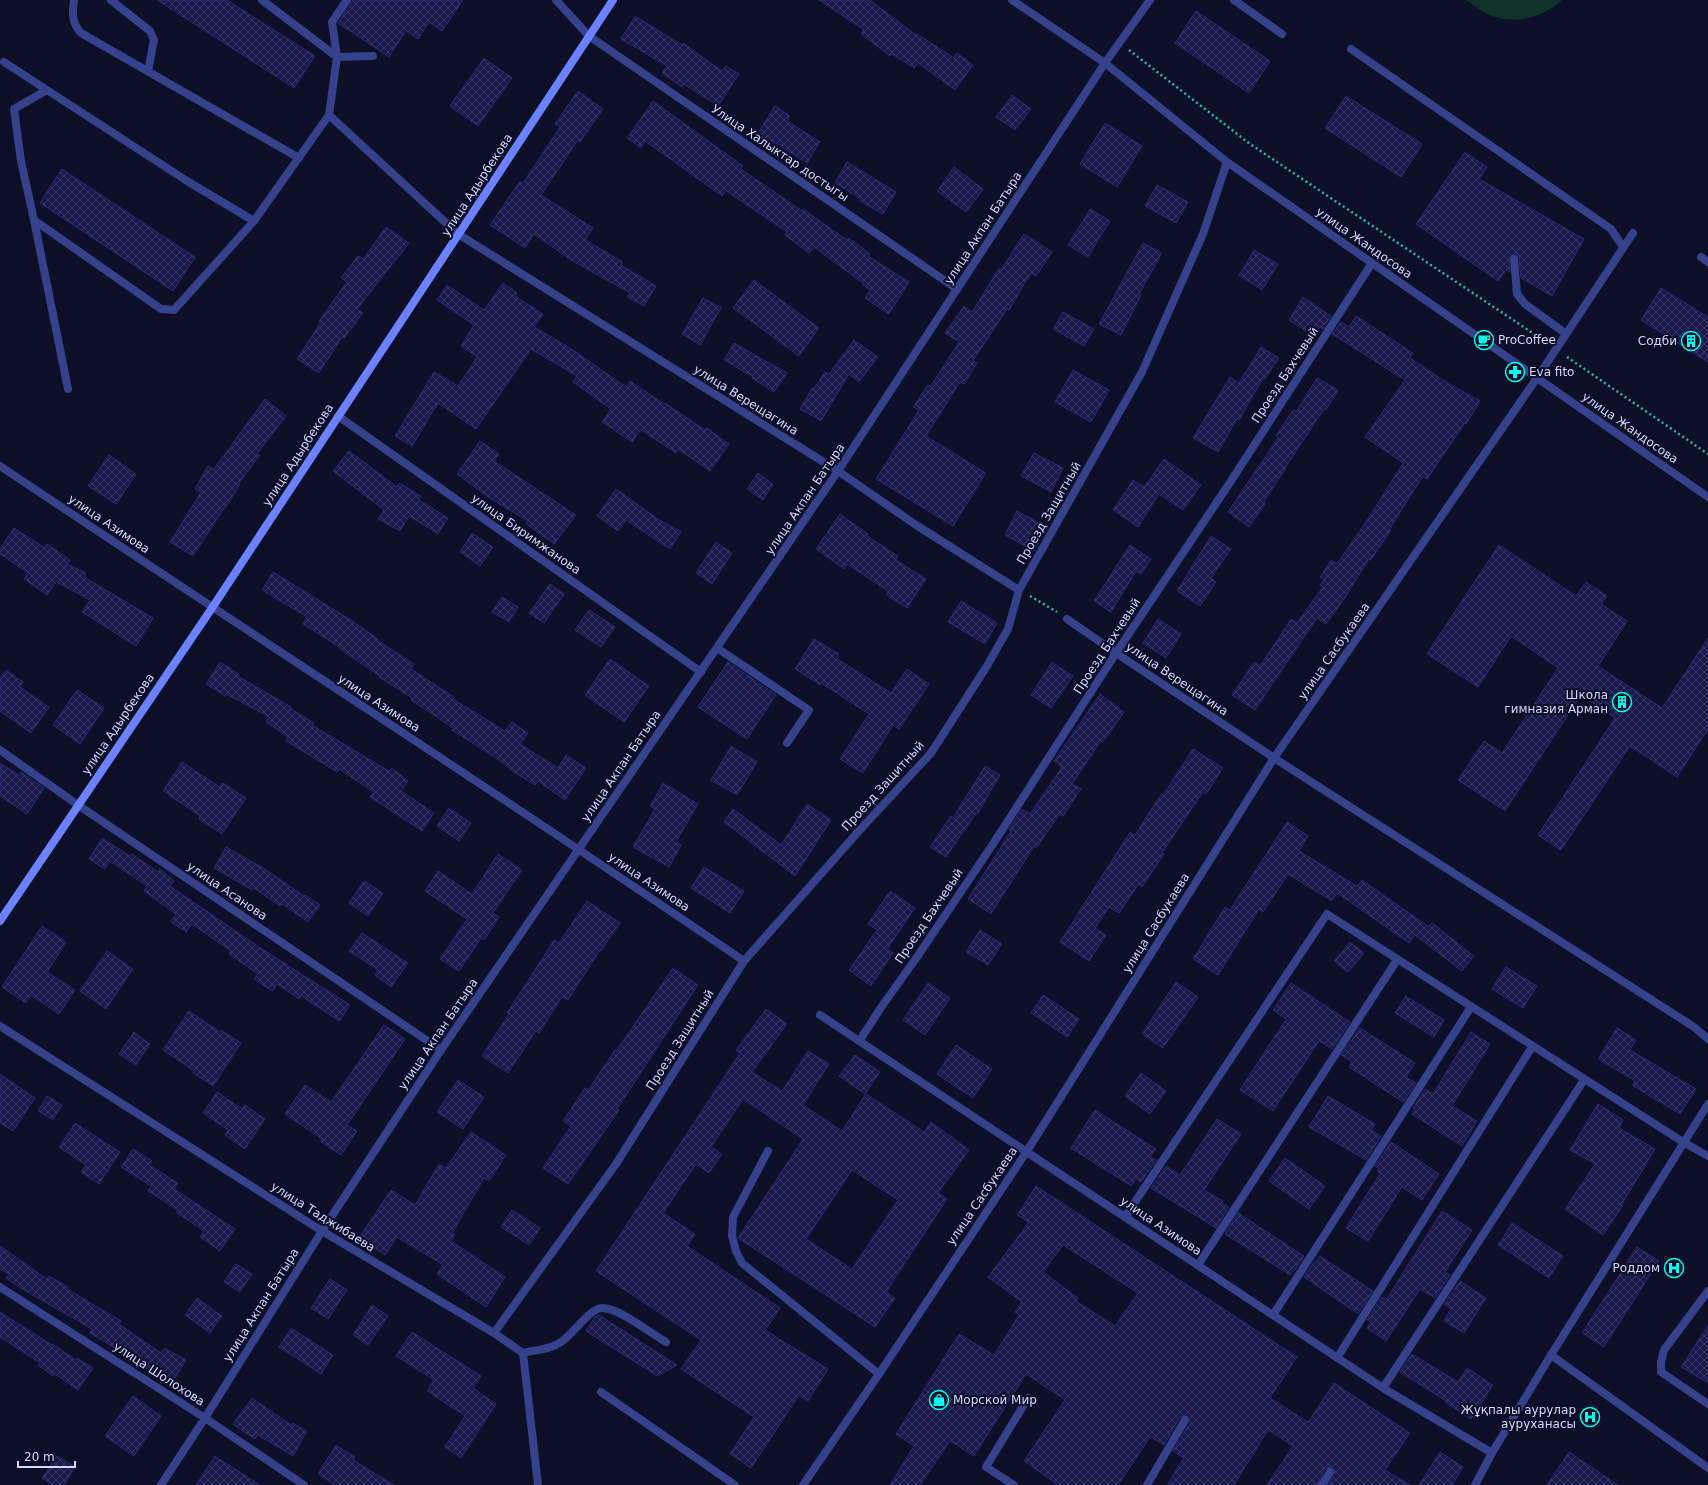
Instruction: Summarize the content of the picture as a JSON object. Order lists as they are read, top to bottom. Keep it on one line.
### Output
{"streets":{"main road":["улица Адырбекова"],"street":["Улица Халыктар достыгы","улица Акпан Батыра","улица Жандосова","Проезд Бахчевый","улица Верещагина","Проезд Защитный","улица Азимова","улица Биримжанова","улица Сасбукаева","улица Асанова","улица Таджибаева","улица Шолохова"]},"crossings":[["Улица Халыктар достыгы","улица Адырбекова"],["Улица Халыктар достыгы","улица Акпан Батыра"],["улица Адырбекова","улица Верещагина"],["улица Адырбекова","улица Азимова"],["улица Адырбекова","улица Биримжанова"],["улица Адырбекова","улица Асанова"],["улица Акпан Батыра","улица Жандосова"],["улица Акпан Батыра","улица Верещагина"],["улица Акпан Батыра","улица Азимова"],["улица Акпан Батыра","улица Биримжанова"],["улица Акпан Батыра","улица Асанова"],["улица Акпан Батыра","улица Таджибаева"],["улица Акпан Батыра","улица Шолохова"],["улица Жандосова","Проезд Бахчевый"],["улица Жандосова","Проезд Защитный"],["улица Жандосова","улица Сасбукаева"],["Проезд Бахчевый","улица Верещагина"],["Проезд Бахчевый","улица Азимова"],["улица Верещагина","Проезд Защитный"],["улица Верещагина","улица Сасбукаева"],["Проезд Защитный","улица Азимова"],["Проезд Защитный","улица Таджибаева"],["улица Азимова","улица Сасбукаева"]],"places":{"cafe":["ProCoffee"],"building":["Содби","Школа гимназия Арман"],"pharmacy":["Eva fito"],"hospital":["Роддом","Жұқпалы аурулар ауруханасы"],"shop":["Морской Мир"]},"scale_bar":"20 m"}
